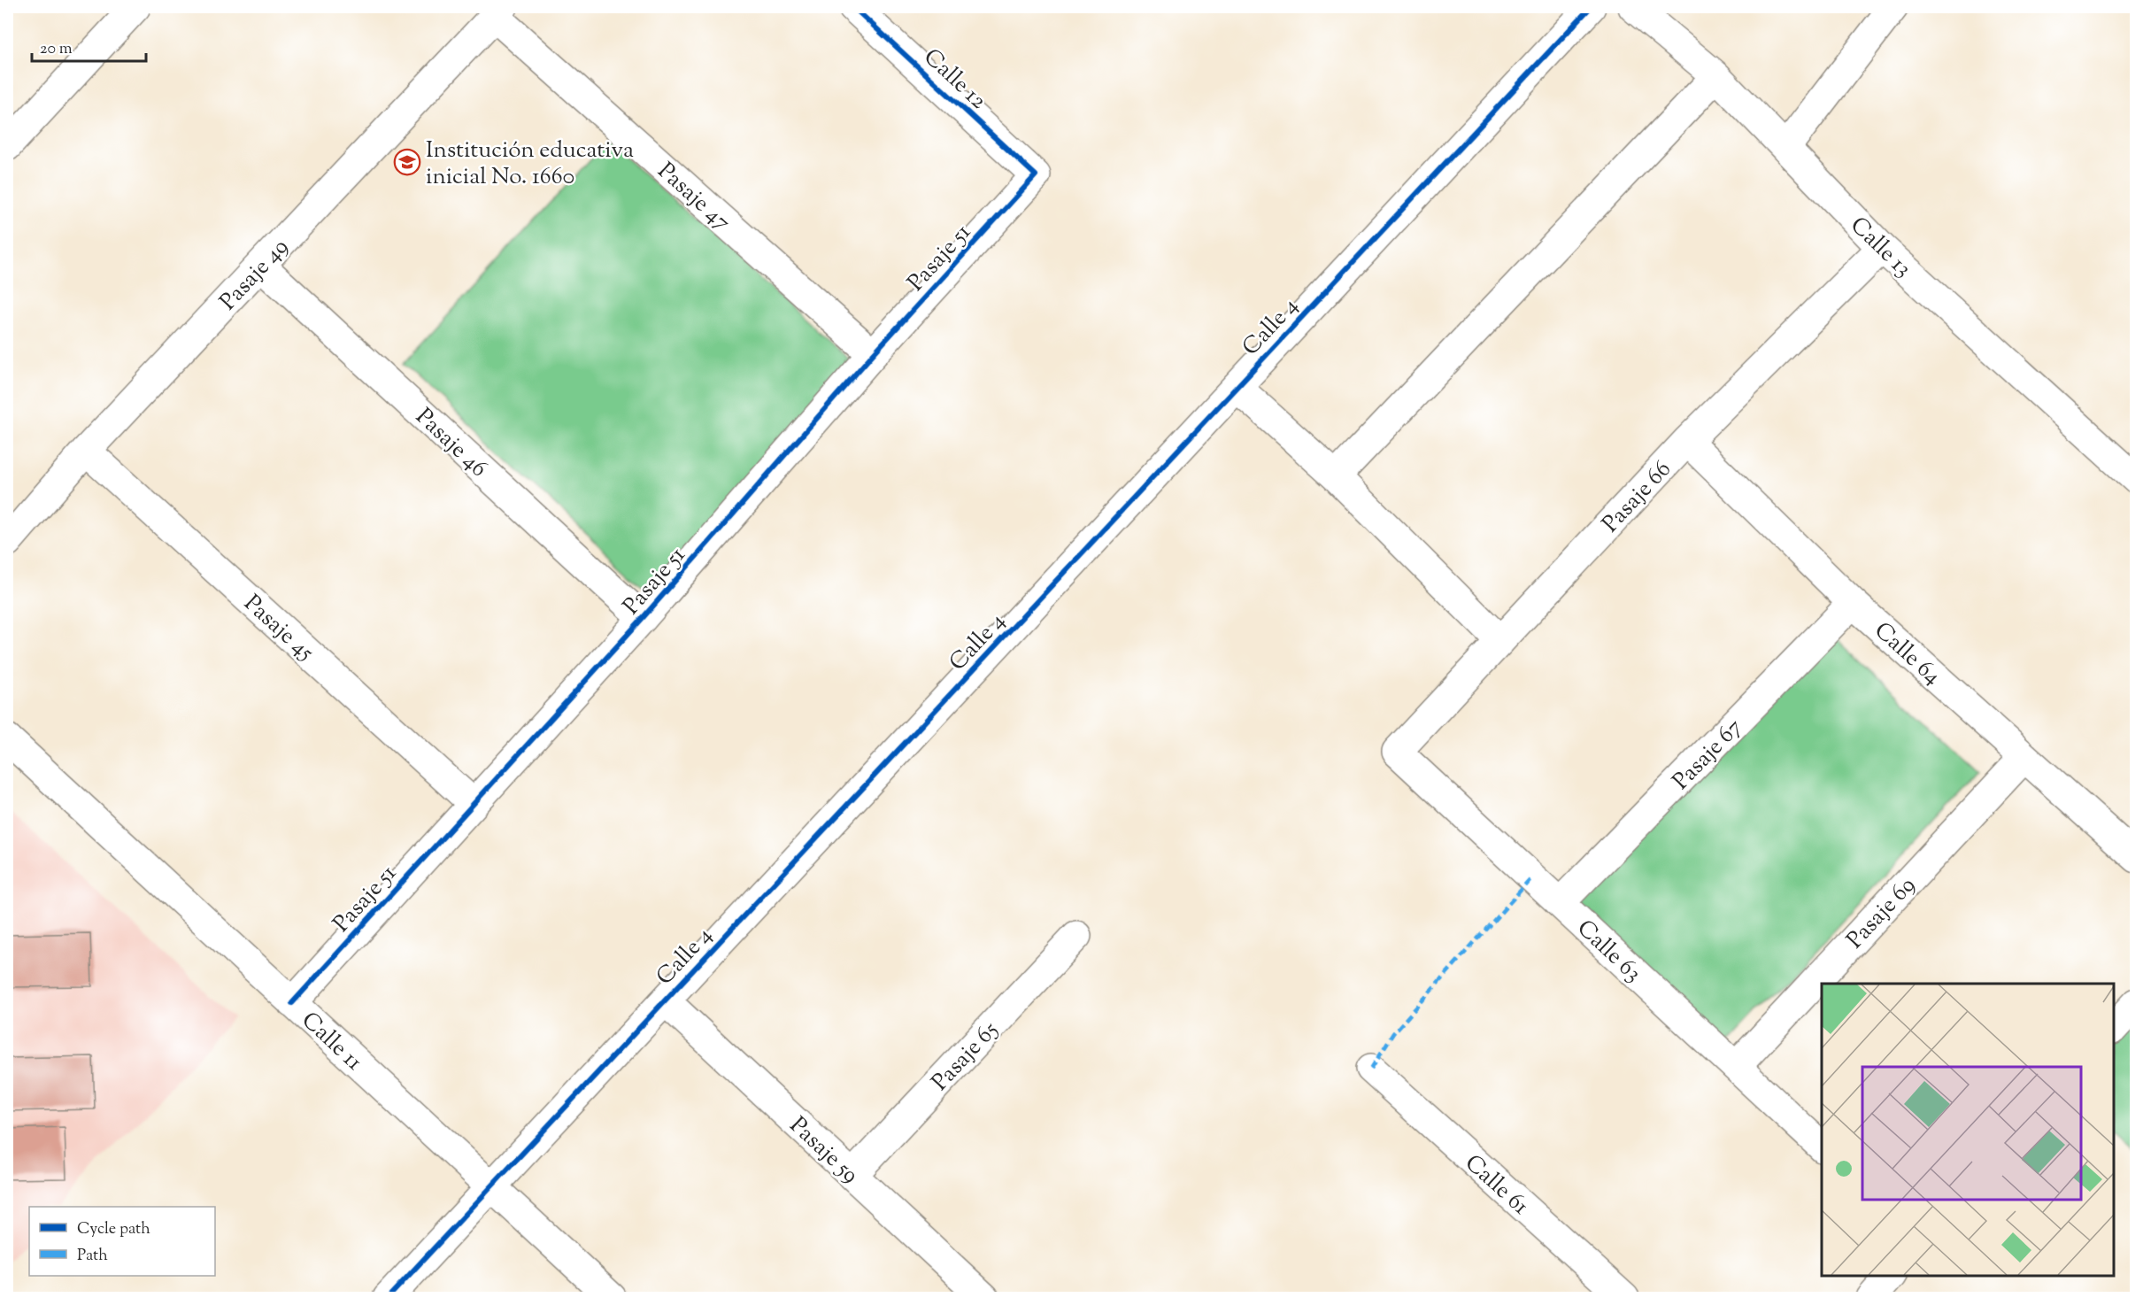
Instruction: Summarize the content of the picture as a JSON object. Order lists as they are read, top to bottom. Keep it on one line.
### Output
{"streets":{"street":["Calle 12","Pasaje 47","Calle 13","Pasaje 51","Pasaje 49","Calle 4","Pasaje 46","Pasaje 66","Pasaje 45","Calle 64","Pasaje 67","Pasaje 69","Calle 63","Calle 11","Pasaje 65","Pasaje 59","Calle 61"]},"crossings":[["Calle 12","Pasaje 51"],["Pasaje 47","Pasaje 51"],["Pasaje 47","Pasaje 49"],["Calle 13","Pasaje 66"],["Pasaje 51","Pasaje 46"],["Pasaje 51","Pasaje 45"],["Pasaje 51","Calle 11"],["Pasaje 49","Pasaje 46"],["Pasaje 49","Pasaje 45"],["Calle 4","Calle 11"],["Calle 4","Pasaje 59"],["Pasaje 66","Calle 64"],["Pasaje 66","Calle 63"],["Calle 64","Pasaje 67"],["Calle 64","Pasaje 69"],["Pasaje 67","Calle 63"],["Pasaje 69","Calle 63"],["Pasaje 65","Pasaje 59"]],"places":{"school or university":["Institución educativa inicial No. 1660"]},"legend":["Cycle path","Path"],"scale_bar":"20 m"}
